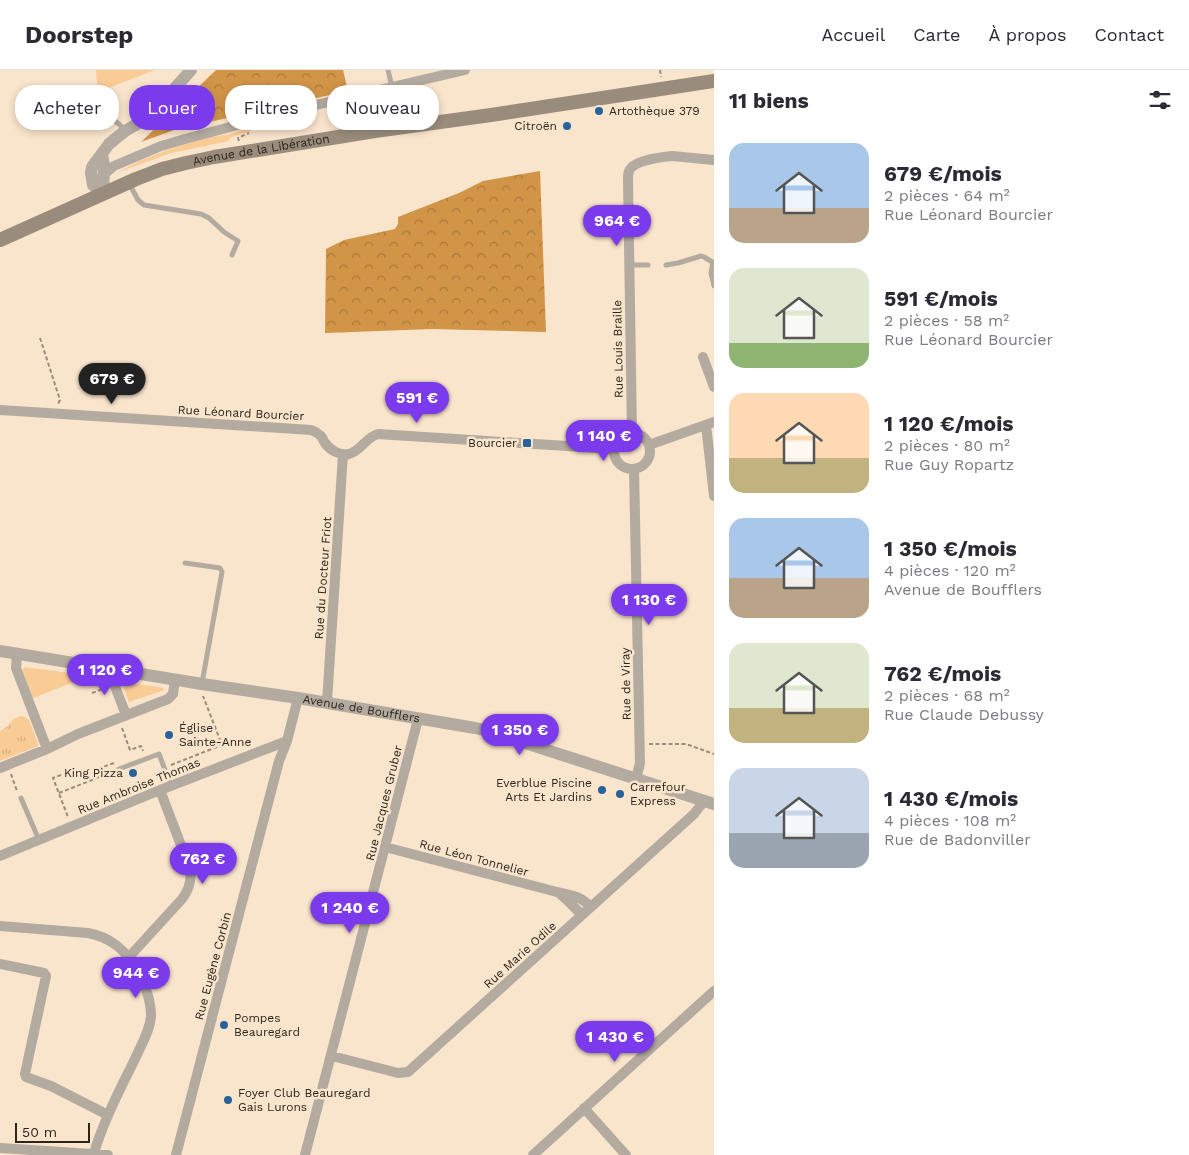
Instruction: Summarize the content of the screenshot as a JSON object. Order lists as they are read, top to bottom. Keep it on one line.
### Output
{"streets":{"main road":["Avenue de la Libération"],"street":["Rue Louis Braille","Rue Léonard Bourcier","Rue du Docteur Friot","Rue de Viray","Avenue de Boufflers","Rue Ambroise Thomas","Rue Jacques Gruber","Rue Léon Tonnelier","Rue Marie Odile","Rue Eugène Corbin"]},"crossings":[["Rue Louis Braille","Rue de Viray"],["Rue Léonard Bourcier","Rue du Docteur Friot"],["Rue du Docteur Friot","Avenue de Boufflers"],["Rue de Viray","Avenue de Boufflers"],["Avenue de Boufflers","Rue Jacques Gruber"],["Avenue de Boufflers","Rue Marie Odile"],["Avenue de Boufflers","Rue Eugène Corbin"],["Rue Ambroise Thomas","Rue Eugène Corbin"],["Rue Jacques Gruber","Rue Léon Tonnelier"],["Rue Jacques Gruber","Rue Marie Odile"],["Rue Léon Tonnelier","Rue Marie Odile"]],"places":{"other":["Artothèque 379","Citroën","Église Sainte-Anne","King Pizza","Everblue Piscine Arts Et Jardins","Carrefour Express","Pompes Beauregard","Foyer Club Beauregard Gais Lurons"],"transit":["Bourcier"]},"scale_bar":"50 m","page":{"header":"Doorstep","nav":["Accueil","Carte","À propos","Contact"],"heading":"11 biens","chip":["Acheter","Louer","Filtres","Nouveau"],"list":[{"name":"679 €/mois","note":"2 pièces · 64 m² · Rue Léonard Bourcier"},{"name":"591 €/mois","note":"2 pièces · 58 m² · Rue Léonard Bourcier"},{"name":"1 120 €/mois","note":"2 pièces · 80 m² · Rue Guy Ropartz"},{"name":"1 350 €/mois","note":"4 pièces · 120 m² · Avenue de Boufflers"},{"name":"762 €/mois","note":"2 pièces · 68 m² · Rue Claude Debussy"},{"name":"1 430 €/mois","note":"4 pièces · 108 m² · Rue de Badonviller"}],"price":["964 €","679 €","591 €","1 140 €","1 130 €","1 120 €","1 350 €","762 €","1 240 €","944 €","1 430 €"],"scale":"50 m"}}
